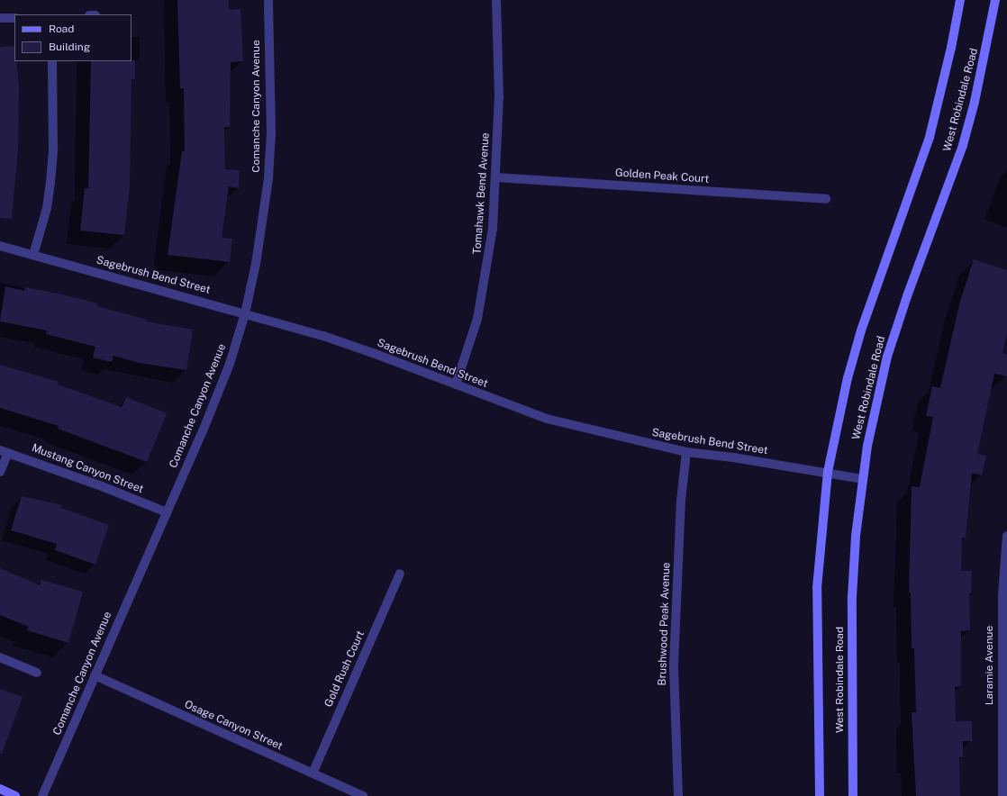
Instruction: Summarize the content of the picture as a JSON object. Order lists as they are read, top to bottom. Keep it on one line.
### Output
{"streets":{"main road":["West Robindale Road"],"street":["Comanche Canyon Avenue","Golden Peak Court","Tomahawk Bend Avenue","Sagebrush Bend Street","Mustang Canyon Street","Brushwood Peak Avenue","Laramie Avenue","Gold Rush Court","Osage Canyon Street"]},"crossings":[["West Robindale Road","Sagebrush Bend Street"],["Comanche Canyon Avenue","Sagebrush Bend Street"],["Comanche Canyon Avenue","Mustang Canyon Street"],["Comanche Canyon Avenue","Osage Canyon Street"],["Golden Peak Court","Tomahawk Bend Avenue"],["Tomahawk Bend Avenue","Sagebrush Bend Street"],["Sagebrush Bend Street","Brushwood Peak Avenue"],["Gold Rush Court","Osage Canyon Street"]],"legend":["Road","Building"]}
